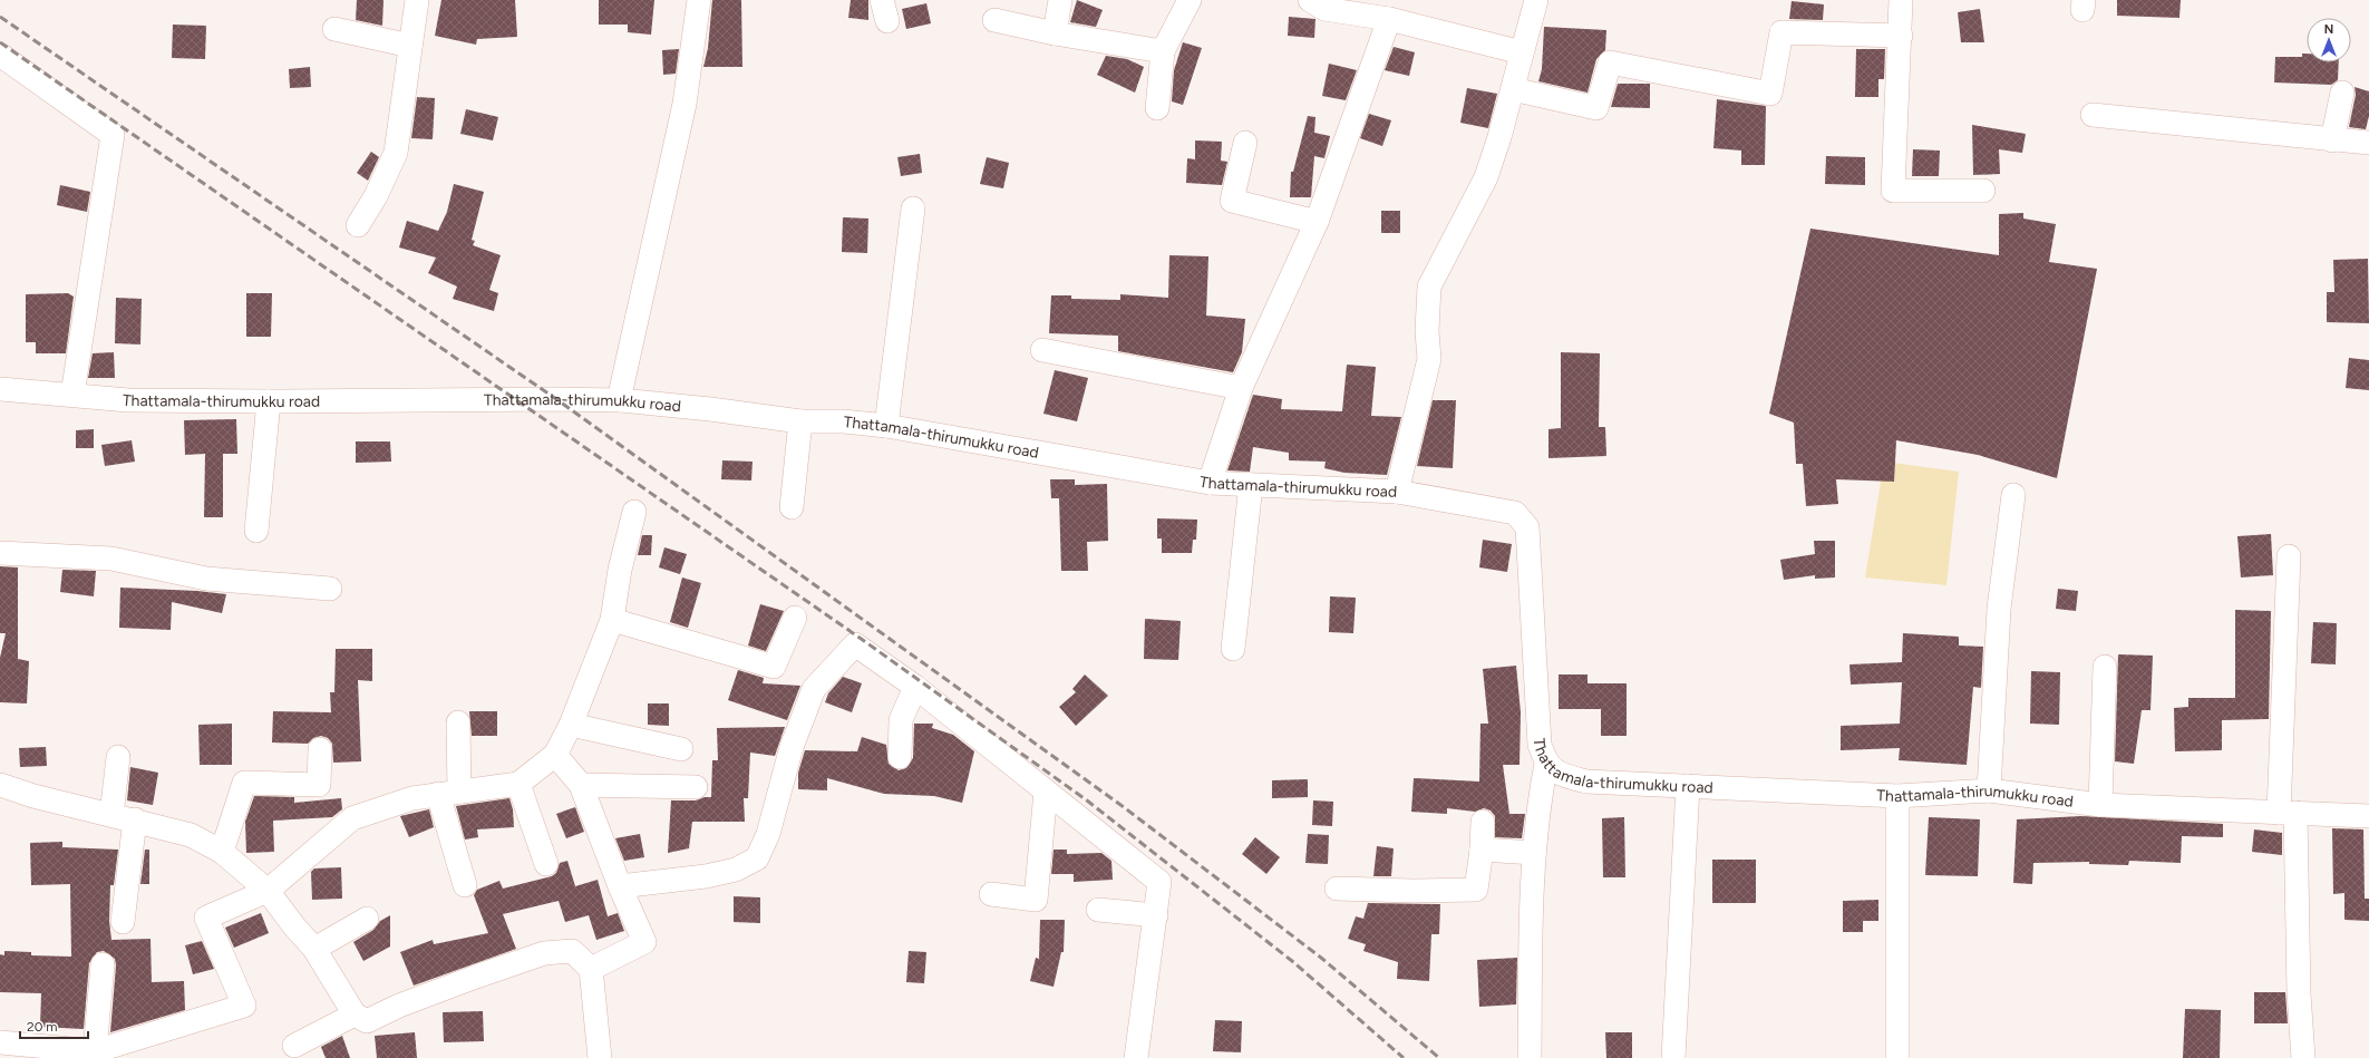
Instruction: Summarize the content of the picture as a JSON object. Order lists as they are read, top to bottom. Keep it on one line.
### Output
{"streets":{"street":["Thattamala-thirumukku road"]},"scale_bar":"20 m","north":"top"}
